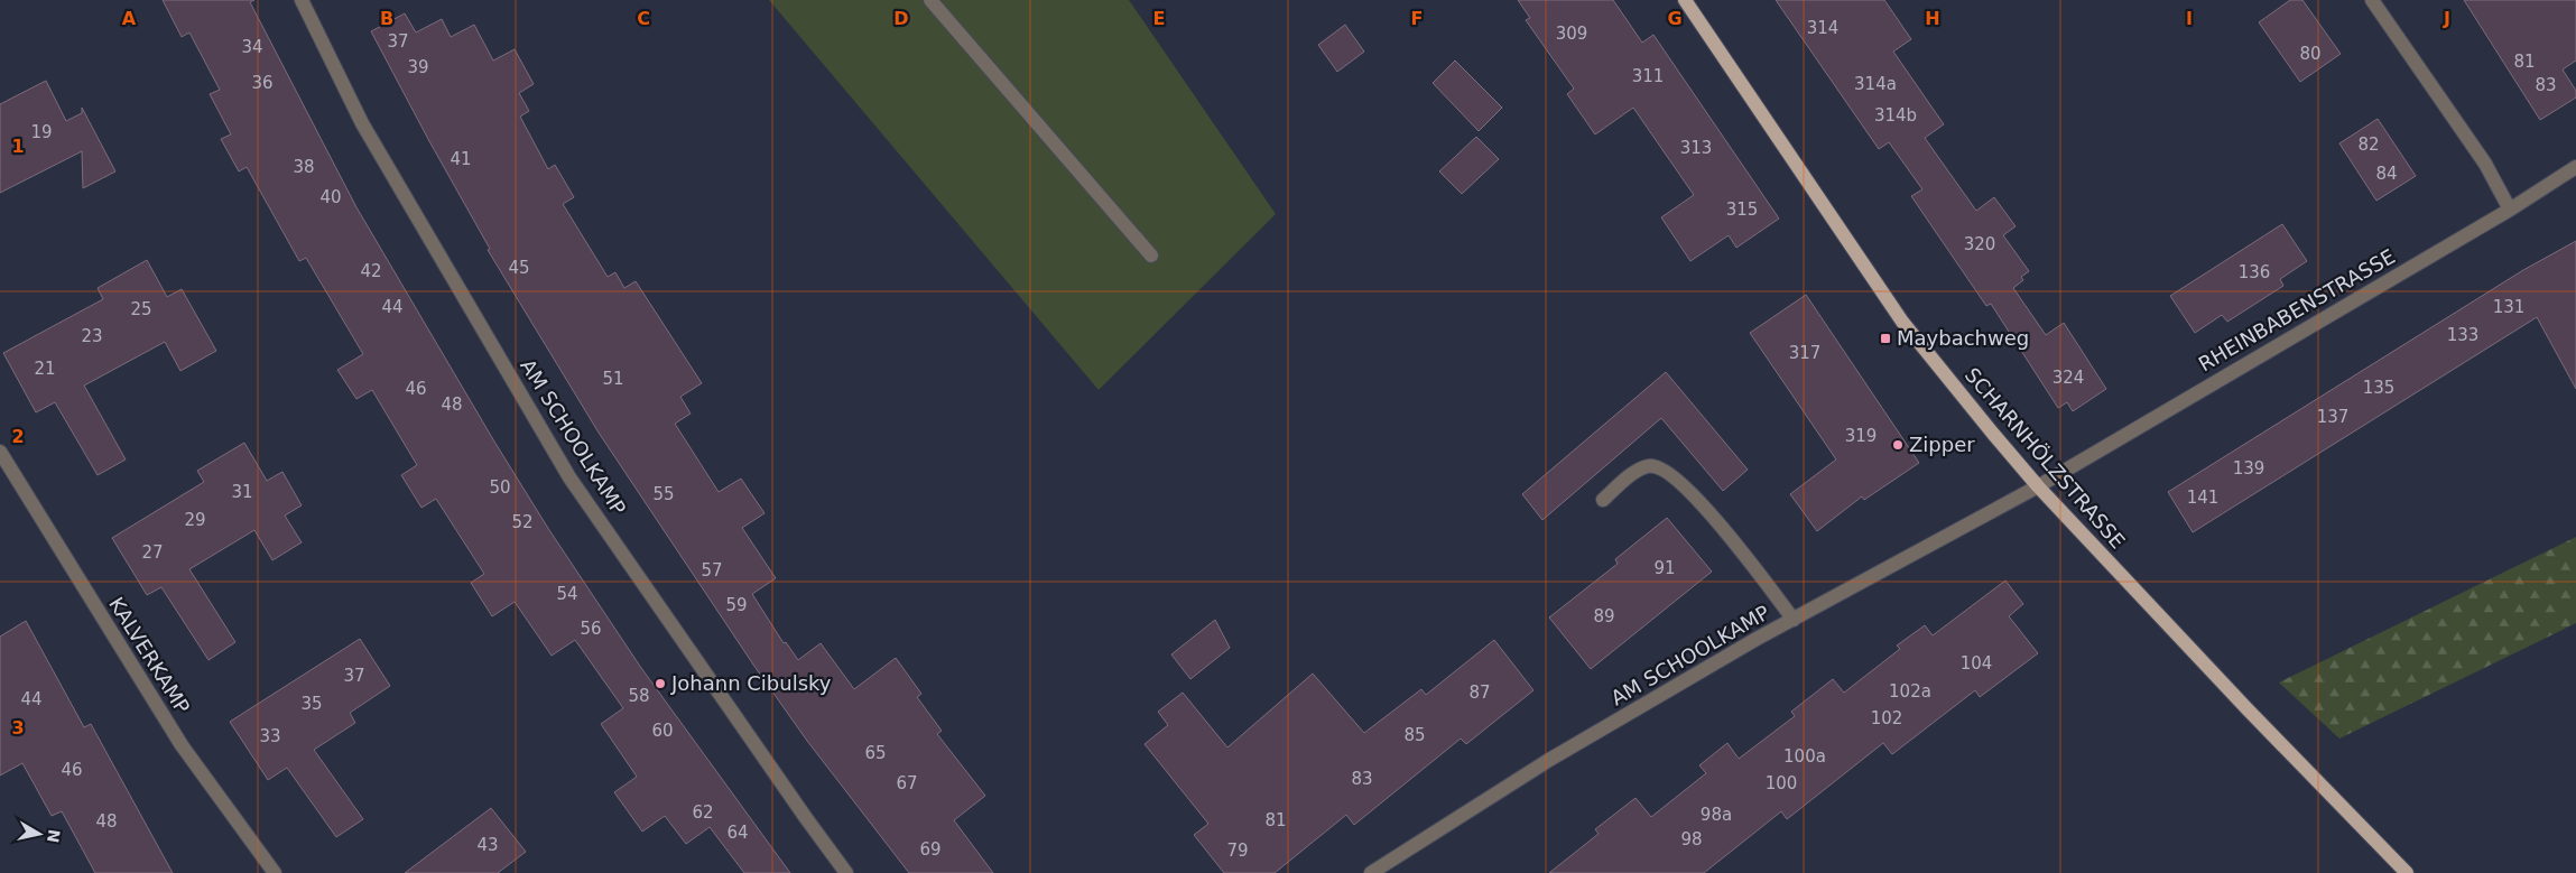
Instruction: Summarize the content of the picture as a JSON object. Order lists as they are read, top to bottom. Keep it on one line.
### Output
{"streets":{"main road":["SCHARNHÖLZSTRASSE"],"street":["RHEINBABENSTRASSE","AM SCHOOLKAMP","KALVERKAMP"]},"crossings":[["RHEINBABENSTRASSE","AM SCHOOLKAMP"],["RHEINBABENSTRASSE","SCHARNHÖLZSTRASSE"],["AM SCHOOLKAMP","SCHARNHÖLZSTRASSE"]],"places":{"transit":["Maybachweg"],"other":["Zipper","Johann Cibulsky"]},"house_numbers":["314","309","37","34","80","81","39","311","36","314a","83","314b","19","82","313","41","38","84","40","315","320","45","42","136","44","131","25","133","23","317","21","324","51","135","46","48","137","319","139","50","31","55","141","29","52","27","91","57","54","59","89","56","104","37","102a","87","58","44","35","102","60","85","33","65","100a","46","83","67","100","62","98a","81","48","64","98","43","69","79"],"north":"right","grid":{"columns":["A","B","C","D","E","F","G","H","I","J"],"rows":["1","2","3"]}}
